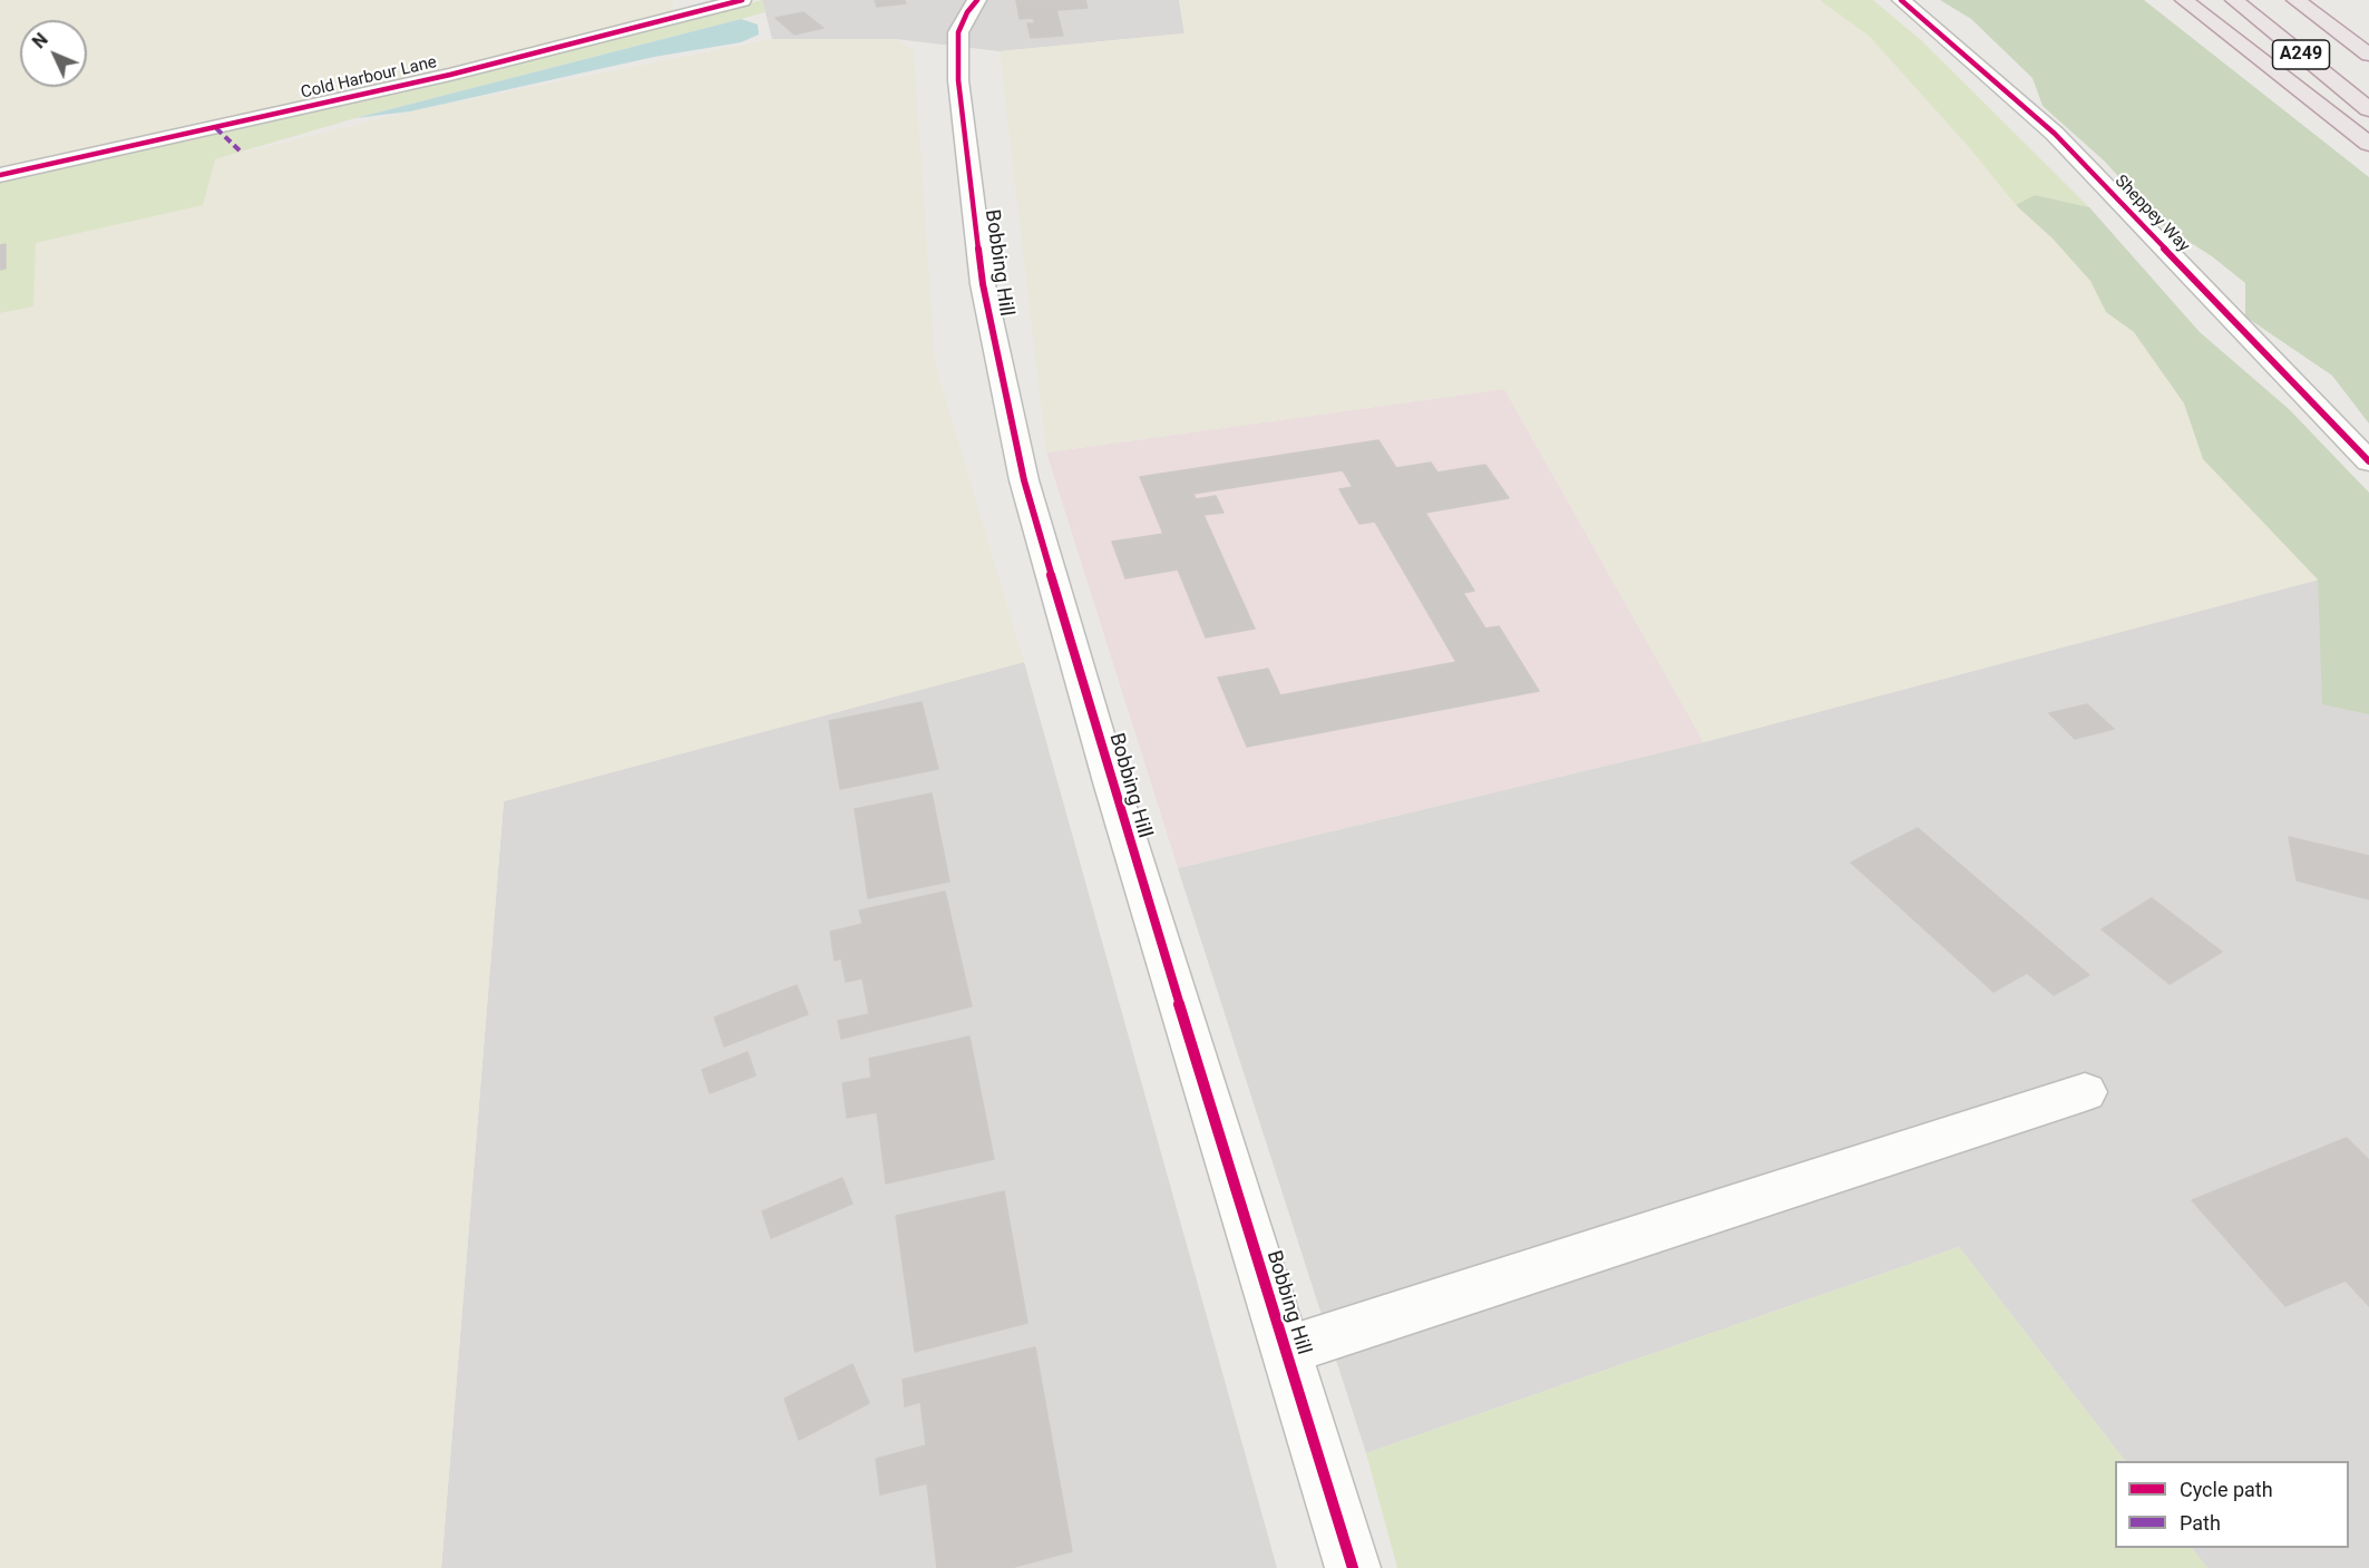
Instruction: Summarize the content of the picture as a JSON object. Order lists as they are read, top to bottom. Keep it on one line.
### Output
{"streets":{"highway":["A249"],"street":["Cold Harbour Lane","Sheppey Way","Bobbing Hill"]},"legend":["Cycle path","Path"],"north":"top left"}
